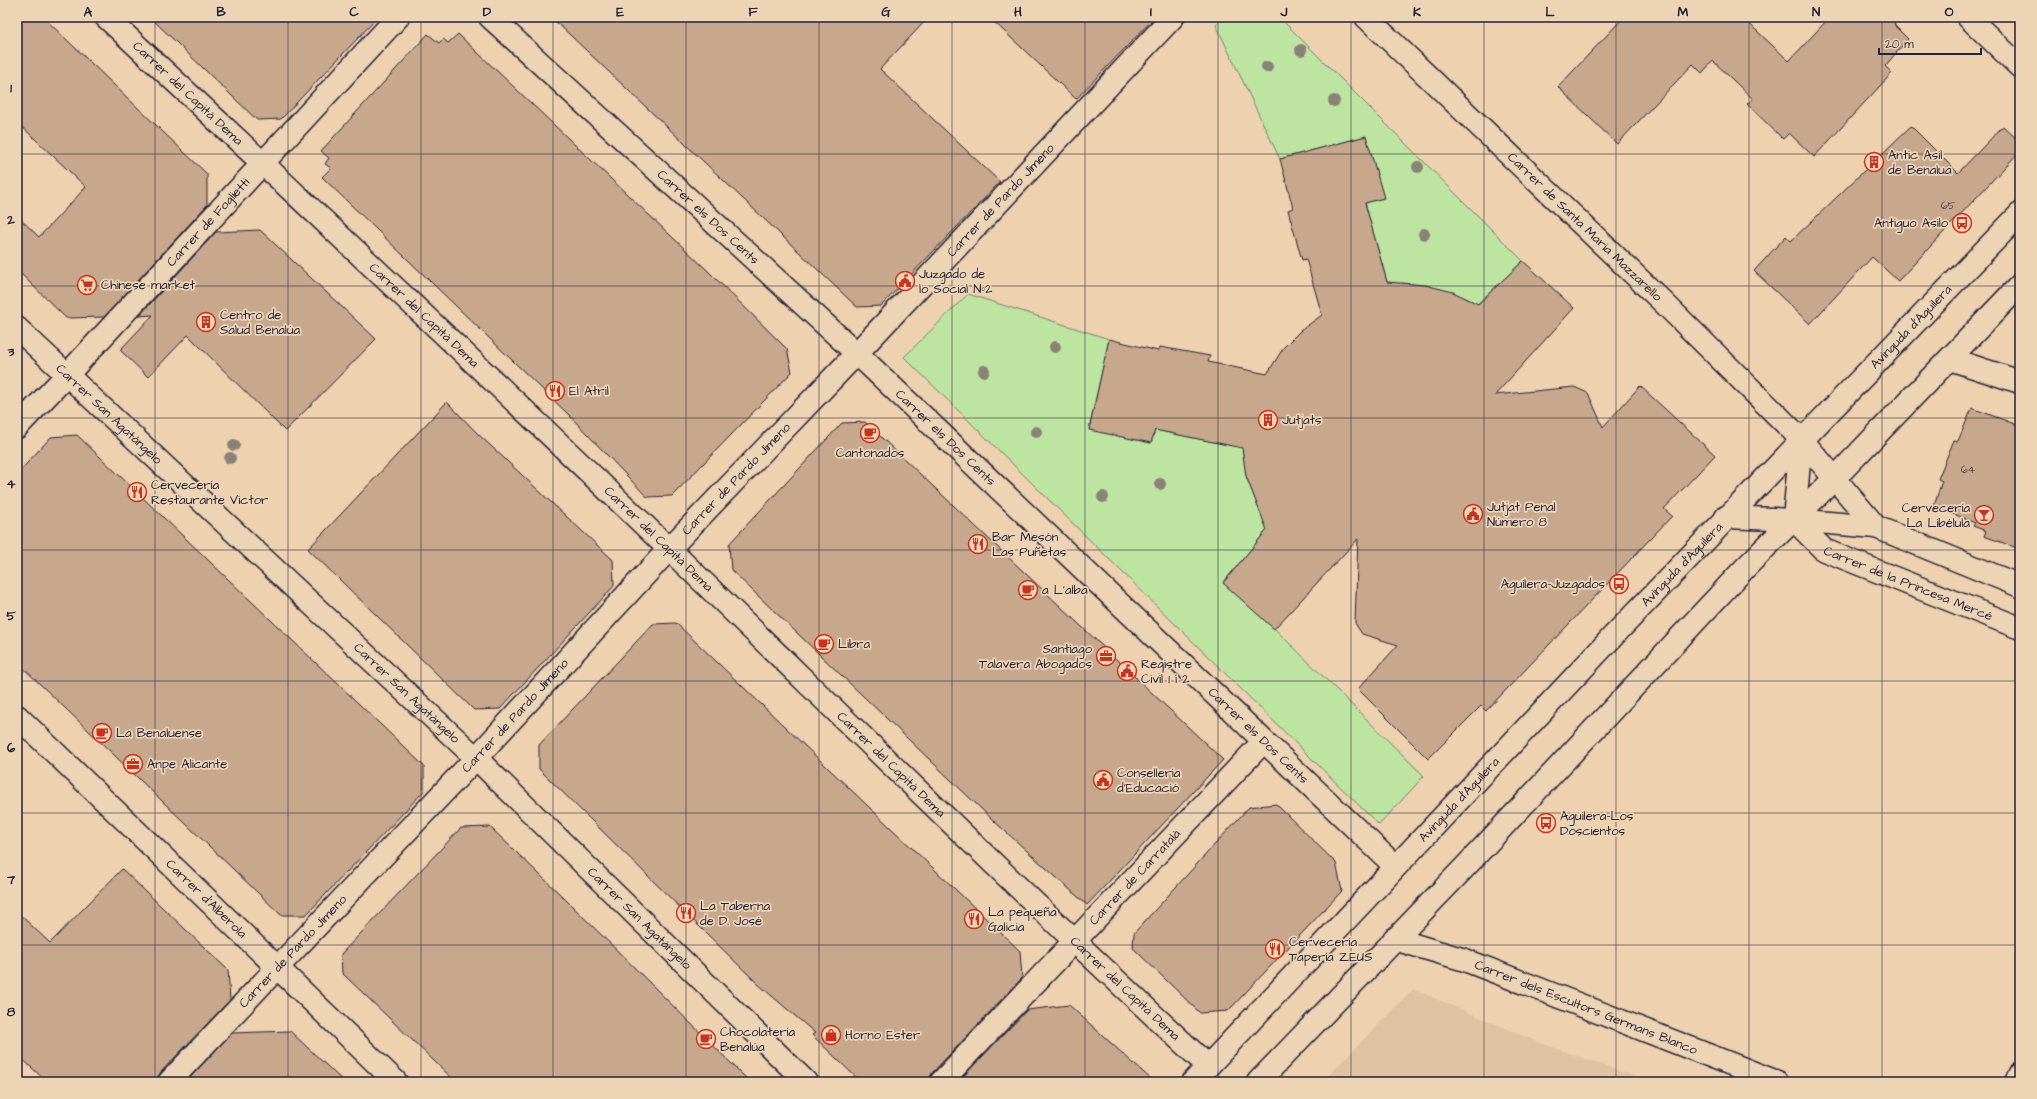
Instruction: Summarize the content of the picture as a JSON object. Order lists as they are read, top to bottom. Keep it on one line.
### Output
{"streets":{"street":["Carrer del Capità Dema","Carrer de Pardo Jimeno","Carrer els Dos Cents","Carrer de Foglietti","Carrer de Santa Maria Mazzarello","Avinguda d'Aguilera","Carrer San Agatángelo","Carrer de la Princesa Mercé","Carrer de Carratalà","Carrer d'Alberola","Carrer dels Escultors Germans Blanco"]},"crossings":[["Carrer del Capità Dema","Carrer de Pardo Jimeno"],["Carrer del Capità Dema","Carrer de Foglietti"],["Carrer del Capità Dema","Avinguda d'Aguilera"],["Carrer del Capità Dema","Carrer de Carratalà"],["Carrer de Pardo Jimeno","Carrer els Dos Cents"],["Carrer de Pardo Jimeno","Carrer San Agatángelo"],["Carrer de Pardo Jimeno","Carrer d'Alberola"],["Carrer els Dos Cents","Avinguda d'Aguilera"],["Carrer els Dos Cents","Carrer de Carratalà"],["Carrer de Foglietti","Carrer San Agatángelo"],["Carrer de Santa Maria Mazzarello","Avinguda d'Aguilera"],["Avinguda d'Aguilera","Carrer de la Princesa Mercé"]],"places":{"building":["Antic Asil de Benalua","Centro de Salud Benalúa","Jutjats"],"bus stop":["Antiguo Asilo","Aguilera-Juzgados","Aguilera-Los Doscientos"],"public building":["Juzgado de lo Social Nº2","Jutjat Penal Número 8","Registre Civil 1 i 2","Conselleria d'Educació"],"supermarket":["Chinese market"],"restaurant":["El Atril","Cervecería Restaurante Victor","Bar Mesón Las Puñetas","La Taberna de D. José","La pequeña Galicia","Cervecería Tapería ZEUS"],"cafe":["Cantonados","a L'alba","Libra","La Benaluense","Chocolatería Benalúa"],"bar":["Cervecería La Libélula"],"office":["Santiago Talavera Abogados","Anpe Alicante"],"shop":["Horno Ester"]},"house_numbers":["65","64"],"scale_bar":"20 m","grid":{"columns":["A","B","C","D","E","F","G","H","I","J","K","L","M","N","O"],"rows":["1","2","3","4","5","6","7","8"]}}
